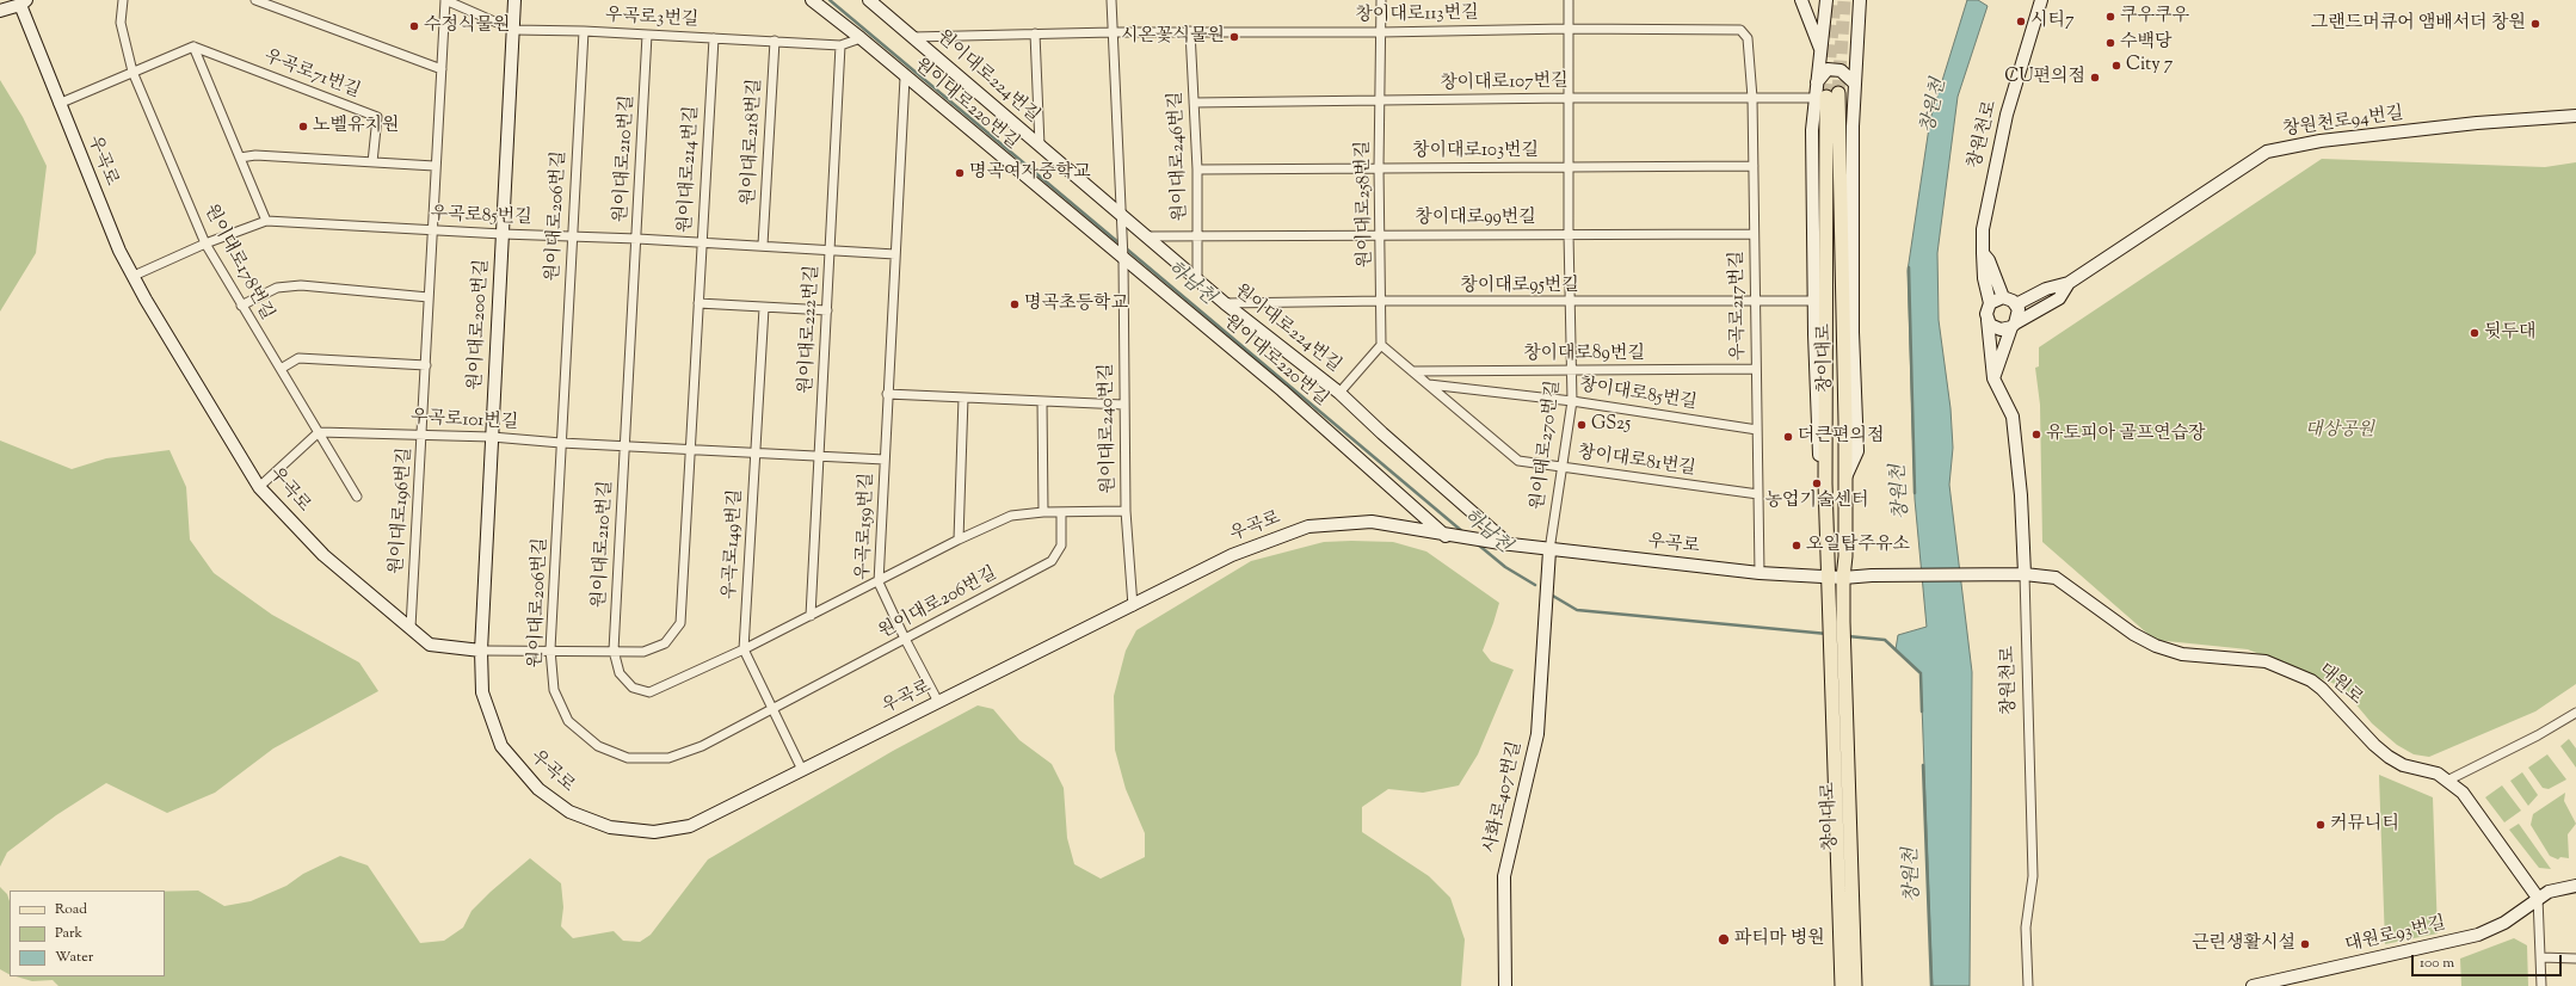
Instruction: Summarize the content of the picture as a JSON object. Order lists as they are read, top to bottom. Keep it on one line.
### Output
{"streets":{"main road":["창이대로"],"street":["창이대로113번길","우곡로3번길","우곡로71번길","원이대로224번길","창이대로107번길","원이대로220번길","창원천로94번길","창원천로","원이대로218번길","창이대로103번길","원이대로246번길","원이대로210번길","우곡로","원이대로214번길","원이대로258번길","원이대로206번길","우곡로85번길","창이대로99번길","원이대로178번길","창이대로95번길","우곡로217번길","원이대로200번길","원이대로222번길","창이대로89번길","창이대로85번길","우곡로101번길","원이대로240번길","원이대로270번길","창이대로81번길","원이대로196번길","우곡로159번길","우곡로149번길","대원로","사화로407번길","대원로93번길"]},"crossings":[["창이대로113번길","원이대로224번길"],["창이대로113번길","원이대로246번길"],["창이대로113번길","원이대로258번길"],["창이대로113번길","우곡로217번길"],["창이대로113번길","원이대로270번길"],["우곡로3번길","원이대로220번길"],["우곡로3번길","원이대로218번길"],["우곡로3번길","원이대로210번길"],["우곡로3번길","원이대로214번길"],["우곡로3번길","원이대로206번길"],["우곡로3번길","원이대로200번길"],["우곡로3번길","원이대로222번길"],["우곡로3번길","원이대로196번길"],["원이대로224번길","원이대로246번길"],["원이대로224번길","우곡로"],["원이대로224번길","창이대로99번길"],["원이대로224번길","창이대로95번길"],["원이대로224번길","원이대로240번길"],["창이대로107번길","원이대로246번길"],["창이대로107번길","원이대로258번길"],["창이대로107번길","우곡로217번길"],["창이대로107번길","창이대로"],["창이대로107번길","원이대로270번길"],["원이대로220번길","우곡로"],["원이대로220번길","원이대로240번길"],["원이대로220번길","우곡로159번길"],["창원천로","대원로"],["원이대로218번길","우곡로85번길"],["창이대로103번길","원이대로246번길"],["창이대로103번길","원이대로258번길"],["창이대로103번길","우곡로217번길"],["창이대로103번길","원이대로270번길"],["원이대로246번길","창이대로99번길"],["원이대로210번길","원이대로206번길"],["원이대로210번길","우곡로85번길"],["원이대로210번길","원이대로222번길"],["원이대로210번길","우곡로101번길"],["원이대로210번길","원이대로240번길"],["원이대로210번길","우곡로159번길"],["원이대로210번길","우곡로149번길"],["우곡로","우곡로85번길"],["우곡로","우곡로217번길"],["우곡로","원이대로200번길"],["우곡로","창이대로"],["우곡로","원이대로240번길"],["우곡로","원이대로270번길"],["우곡로","원이대로196번길"],["우곡로","우곡로159번길"],["우곡로","대원로"],["우곡로","사화로407번길"],["원이대로214번길","우곡로85번길"],["원이대로214번길","우곡로101번길"],["원이대로258번길","창이대로99번길"],["원이대로258번길","창이대로95번길"],["원이대로258번길","창이대로81번길"],["원이대로206번길","우곡로85번길"],["원이대로206번길","우곡로101번길"],["원이대로206번길","우곡로159번길"],["우곡로85번길","원이대로178번길"],["우곡로85번길","원이대로200번길"],["우곡로85번길","원이대로222번길"],["우곡로85번길","원이대로196번길"],["우곡로85번길","우곡로159번길"],["창이대로99번길","우곡로217번길"],["창이대로99번길","원이대로270번길"],["원이대로178번길","우곡로101번길"],["창이대로95번길","우곡로217번길"],["창이대로95번길","원이대로270번길"],["우곡로217번길","창이대로89번길"],["우곡로217번길","창이대로85번길"],["우곡로217번길","창이대로81번길"],["원이대로200번길","우곡로101번길"],["원이대로222번길","우곡로101번길"],["창이대로89번길","원이대로270번길"],["창이대로89번길","창이대로81번길"],["창이대로","대원로"],["창이대로85번길","원이대로270번길"],["창이대로85번길","창이대로81번길"],["우곡로101번길","원이대로196번길"],["우곡로101번길","우곡로159번길"],["우곡로101번길","우곡로149번길"],["원이대로270번길","창이대로81번길"],["원이대로270번길","사화로407번길"],["대원로","대원로93번길"]],"water":["창원천","하남천"],"parks":["대상공원"],"places":["쿠우쿠우","시티7","그랜드머큐어 앰배서더 창원","수정식물원","시온꽃식물원","수백당","City 7","CU편의점","노벨유치원","명곡여자중학교","명곡초등학교","뒷두대","GS25","유토피아 골프연습장","더큰편의점","농업기술센터","오일탑주유소","커뮤니티","파티마 병원","근린생활시설"],"legend":["Road","Park","Water"],"scale_bar":"100 m"}
